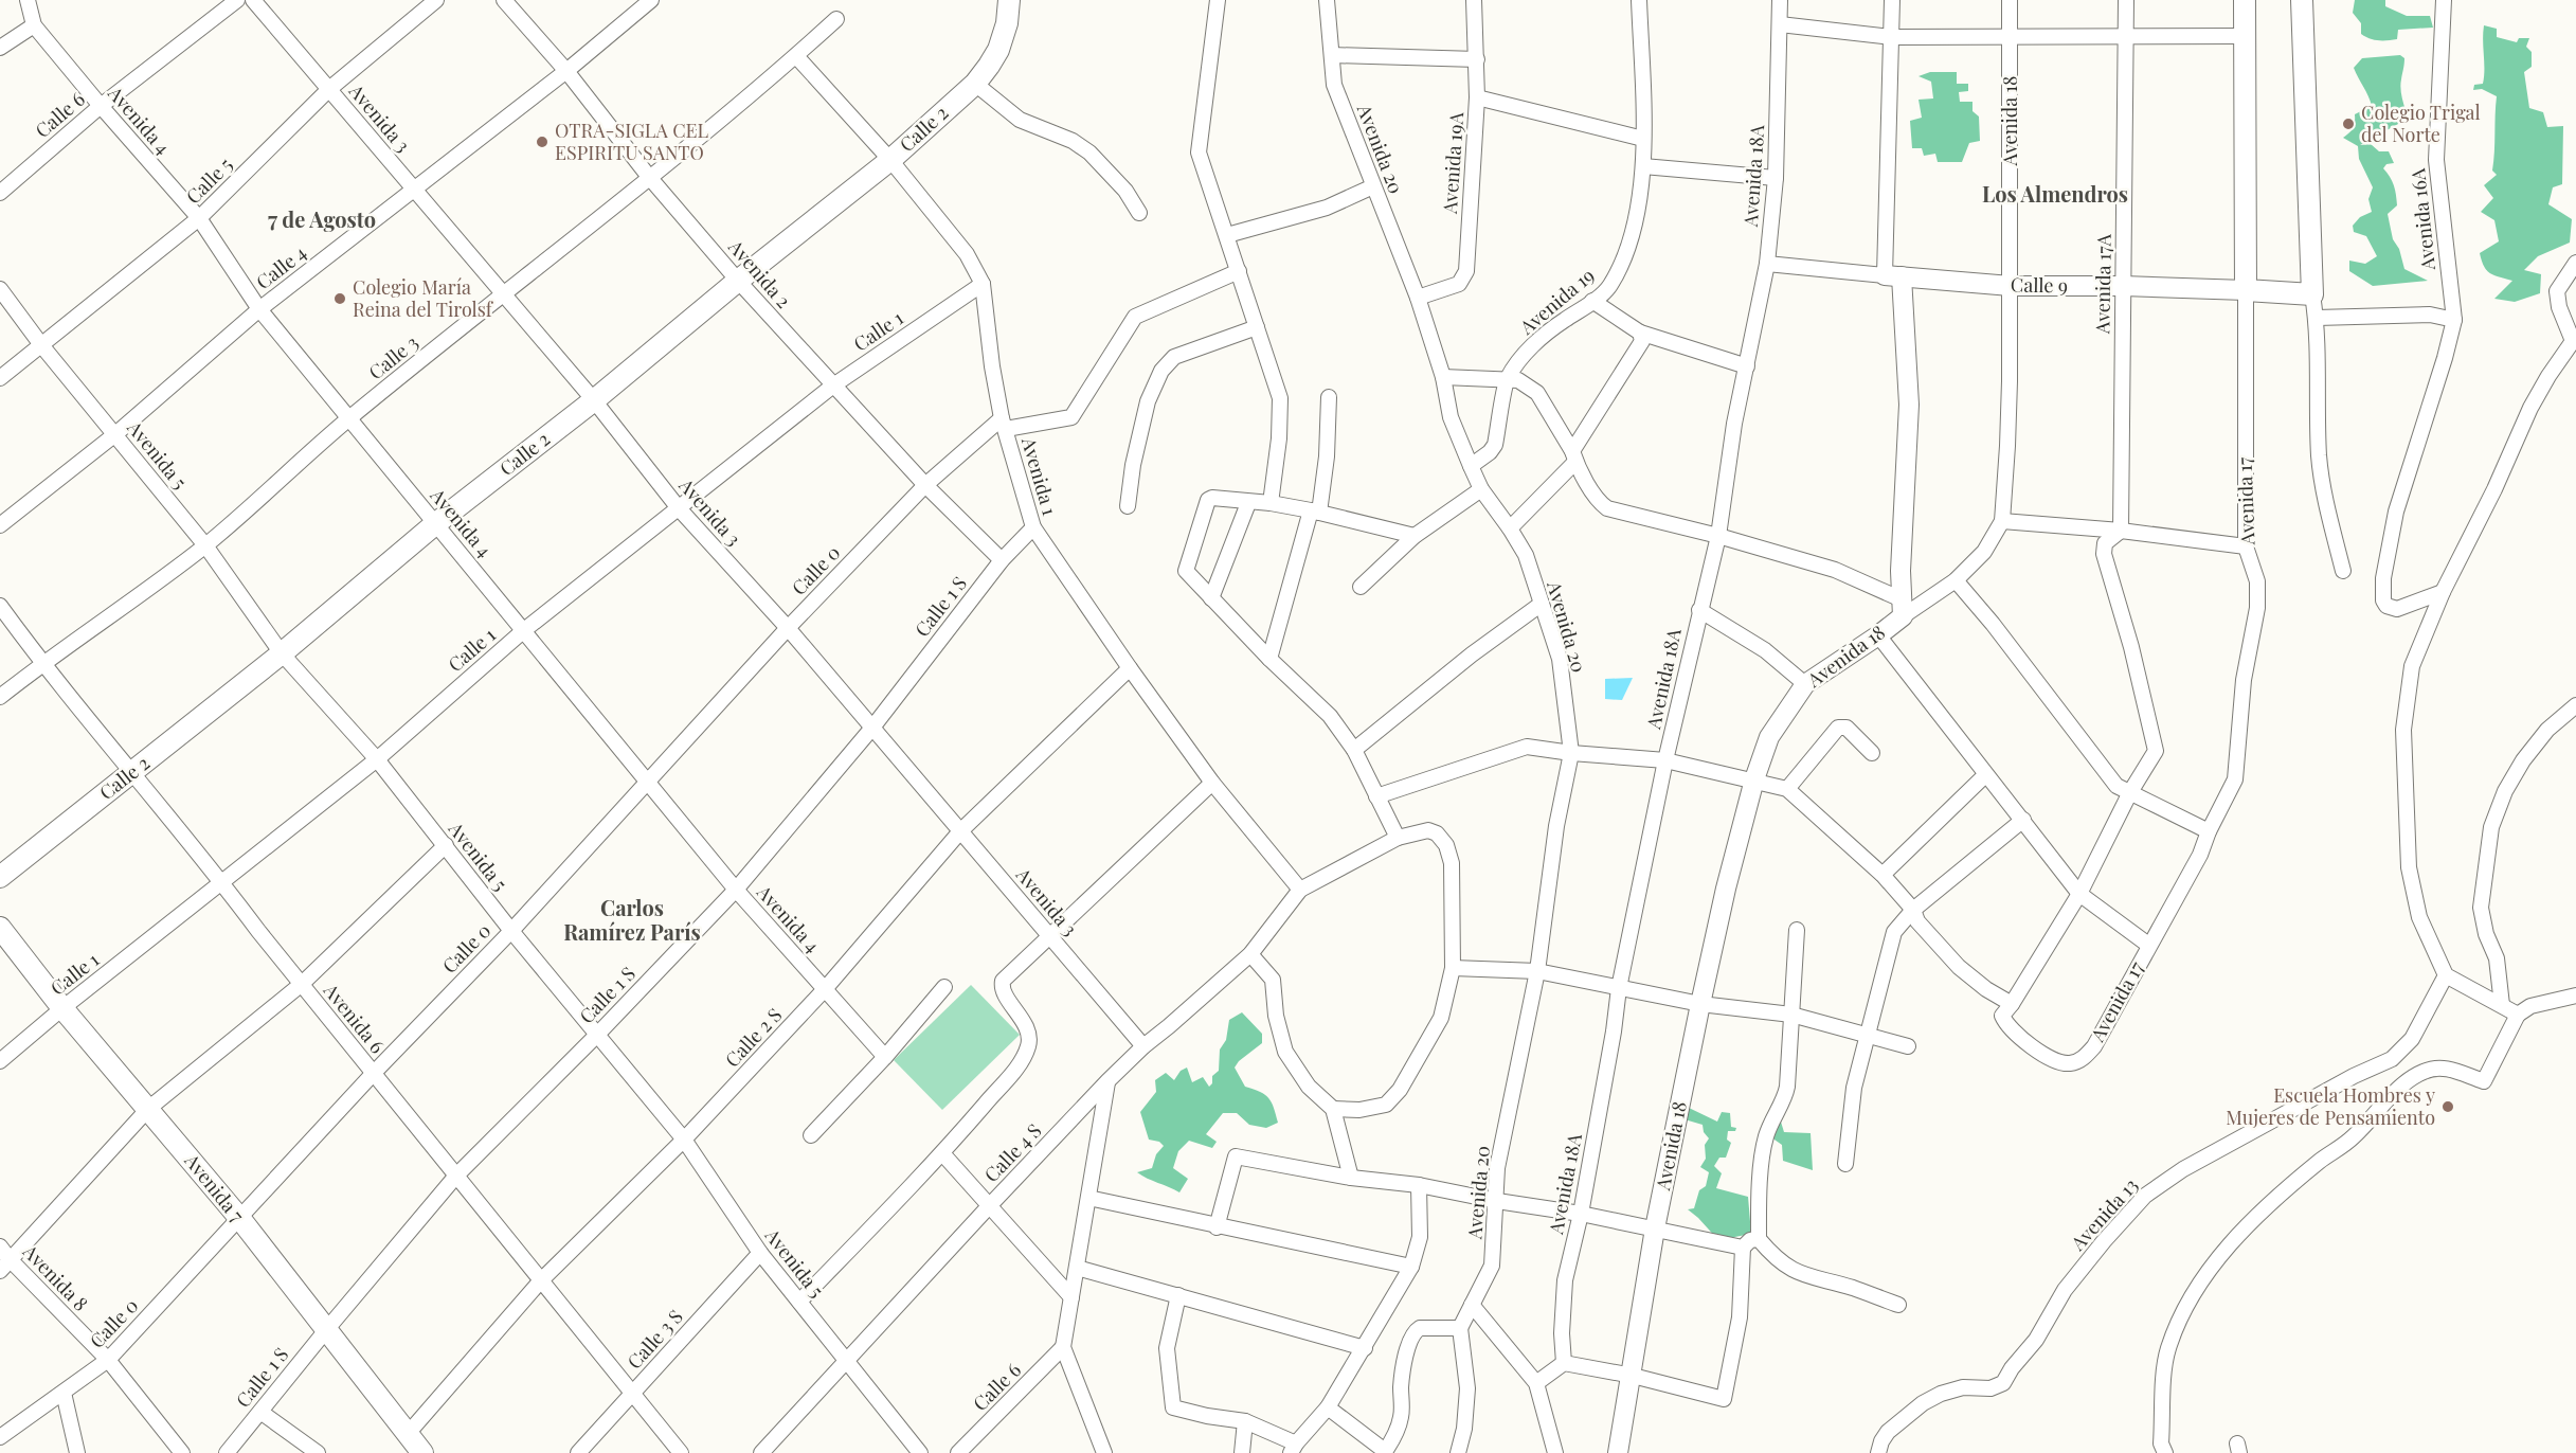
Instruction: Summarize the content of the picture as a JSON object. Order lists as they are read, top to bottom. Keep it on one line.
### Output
{"streets":{"main road":["Calle 2","Calle 9","Avenida 17","Avenida 7"],"street":["Calle 6","Avenida 3","Avenida 4","Avenida 18","Avenida 20","Avenida 19A","Avenida 18A","Calle 5","Avenida 16A","Calle 4","Avenida 2","Avenida 17A","Avenida 19","Calle 1","Calle 3","Avenida 5","Avenida 1","Calle 0","Calle 1 S","Avenida 6","Calle 2 S","Calle 4 S","Avenida 13","Avenida 8","Calle 3 S"]},"crossings":[["Calle 6","Avenida 4"],["Avenida 3","Calle 2"],["Avenida 3","Calle 5"],["Avenida 3","Calle 4"],["Avenida 3","Calle 1"],["Avenida 3","Calle 3"],["Avenida 3","Calle 0"],["Avenida 3","Calle 1 S"],["Avenida 3","Calle 2 S"],["Avenida 3","Calle 4 S"],["Avenida 4","Calle 2"],["Avenida 4","Calle 5"],["Avenida 4","Calle 4"],["Avenida 4","Calle 1"],["Avenida 4","Calle 3"],["Avenida 4","Calle 0"],["Avenida 4","Calle 1 S"],["Avenida 4","Calle 2 S"],["Avenida 18","Calle 9"],["Calle 2","Avenida 2"],["Calle 2","Avenida 5"],["Calle 2","Avenida 1"],["Calle 2","Avenida 6"],["Avenida 20","Avenida 19A"],["Avenida 20","Avenida 19"],["Avenida 18A","Calle 9"],["Calle 5","Avenida 5"],["Calle 4","Avenida 2"],["Calle 4","Avenida 5"],["Avenida 2","Calle 1"],["Avenida 2","Calle 3"],["Avenida 2","Calle 0"],["Avenida 2","Calle 1 S"],["Avenida 17A","Calle 9"],["Calle 9","Avenida 17"],["Calle 1","Avenida 5"],["Calle 1","Avenida 1"],["Calle 1","Avenida 6"],["Calle 1","Avenida 7"],["Calle 3","Avenida 5"],["Calle 3","Avenida 1"],["Calle 3","Avenida 6"],["Avenida 5","Calle 0"],["Avenida 5","Calle 1 S"],["Avenida 5","Calle 2 S"],["Avenida 5","Calle 4 S"],["Avenida 5","Calle 3 S"],["Avenida 1","Calle 0"],["Avenida 1","Calle 1 S"],["Avenida 1","Calle 2 S"],["Avenida 1","Calle 4 S"],["Calle 0","Avenida 6"],["Calle 0","Avenida 7"],["Calle 0","Avenida 8"],["Calle 1 S","Avenida 6"],["Calle 1 S","Avenida 7"],["Avenida 6","Calle 2 S"],["Avenida 6","Calle 3 S"],["Calle 2 S","Avenida 7"]],"districts":["Los Almendros","7 de Agosto","Carlos Ramírez París"],"places":["Colegio Trigal del Norte","OTRA-SIGLA CEL ESPIRITU SANTO","Colegio María Reina del Tirolsf","Escuela Hombres y Mujeres de Pensamiento"]}
